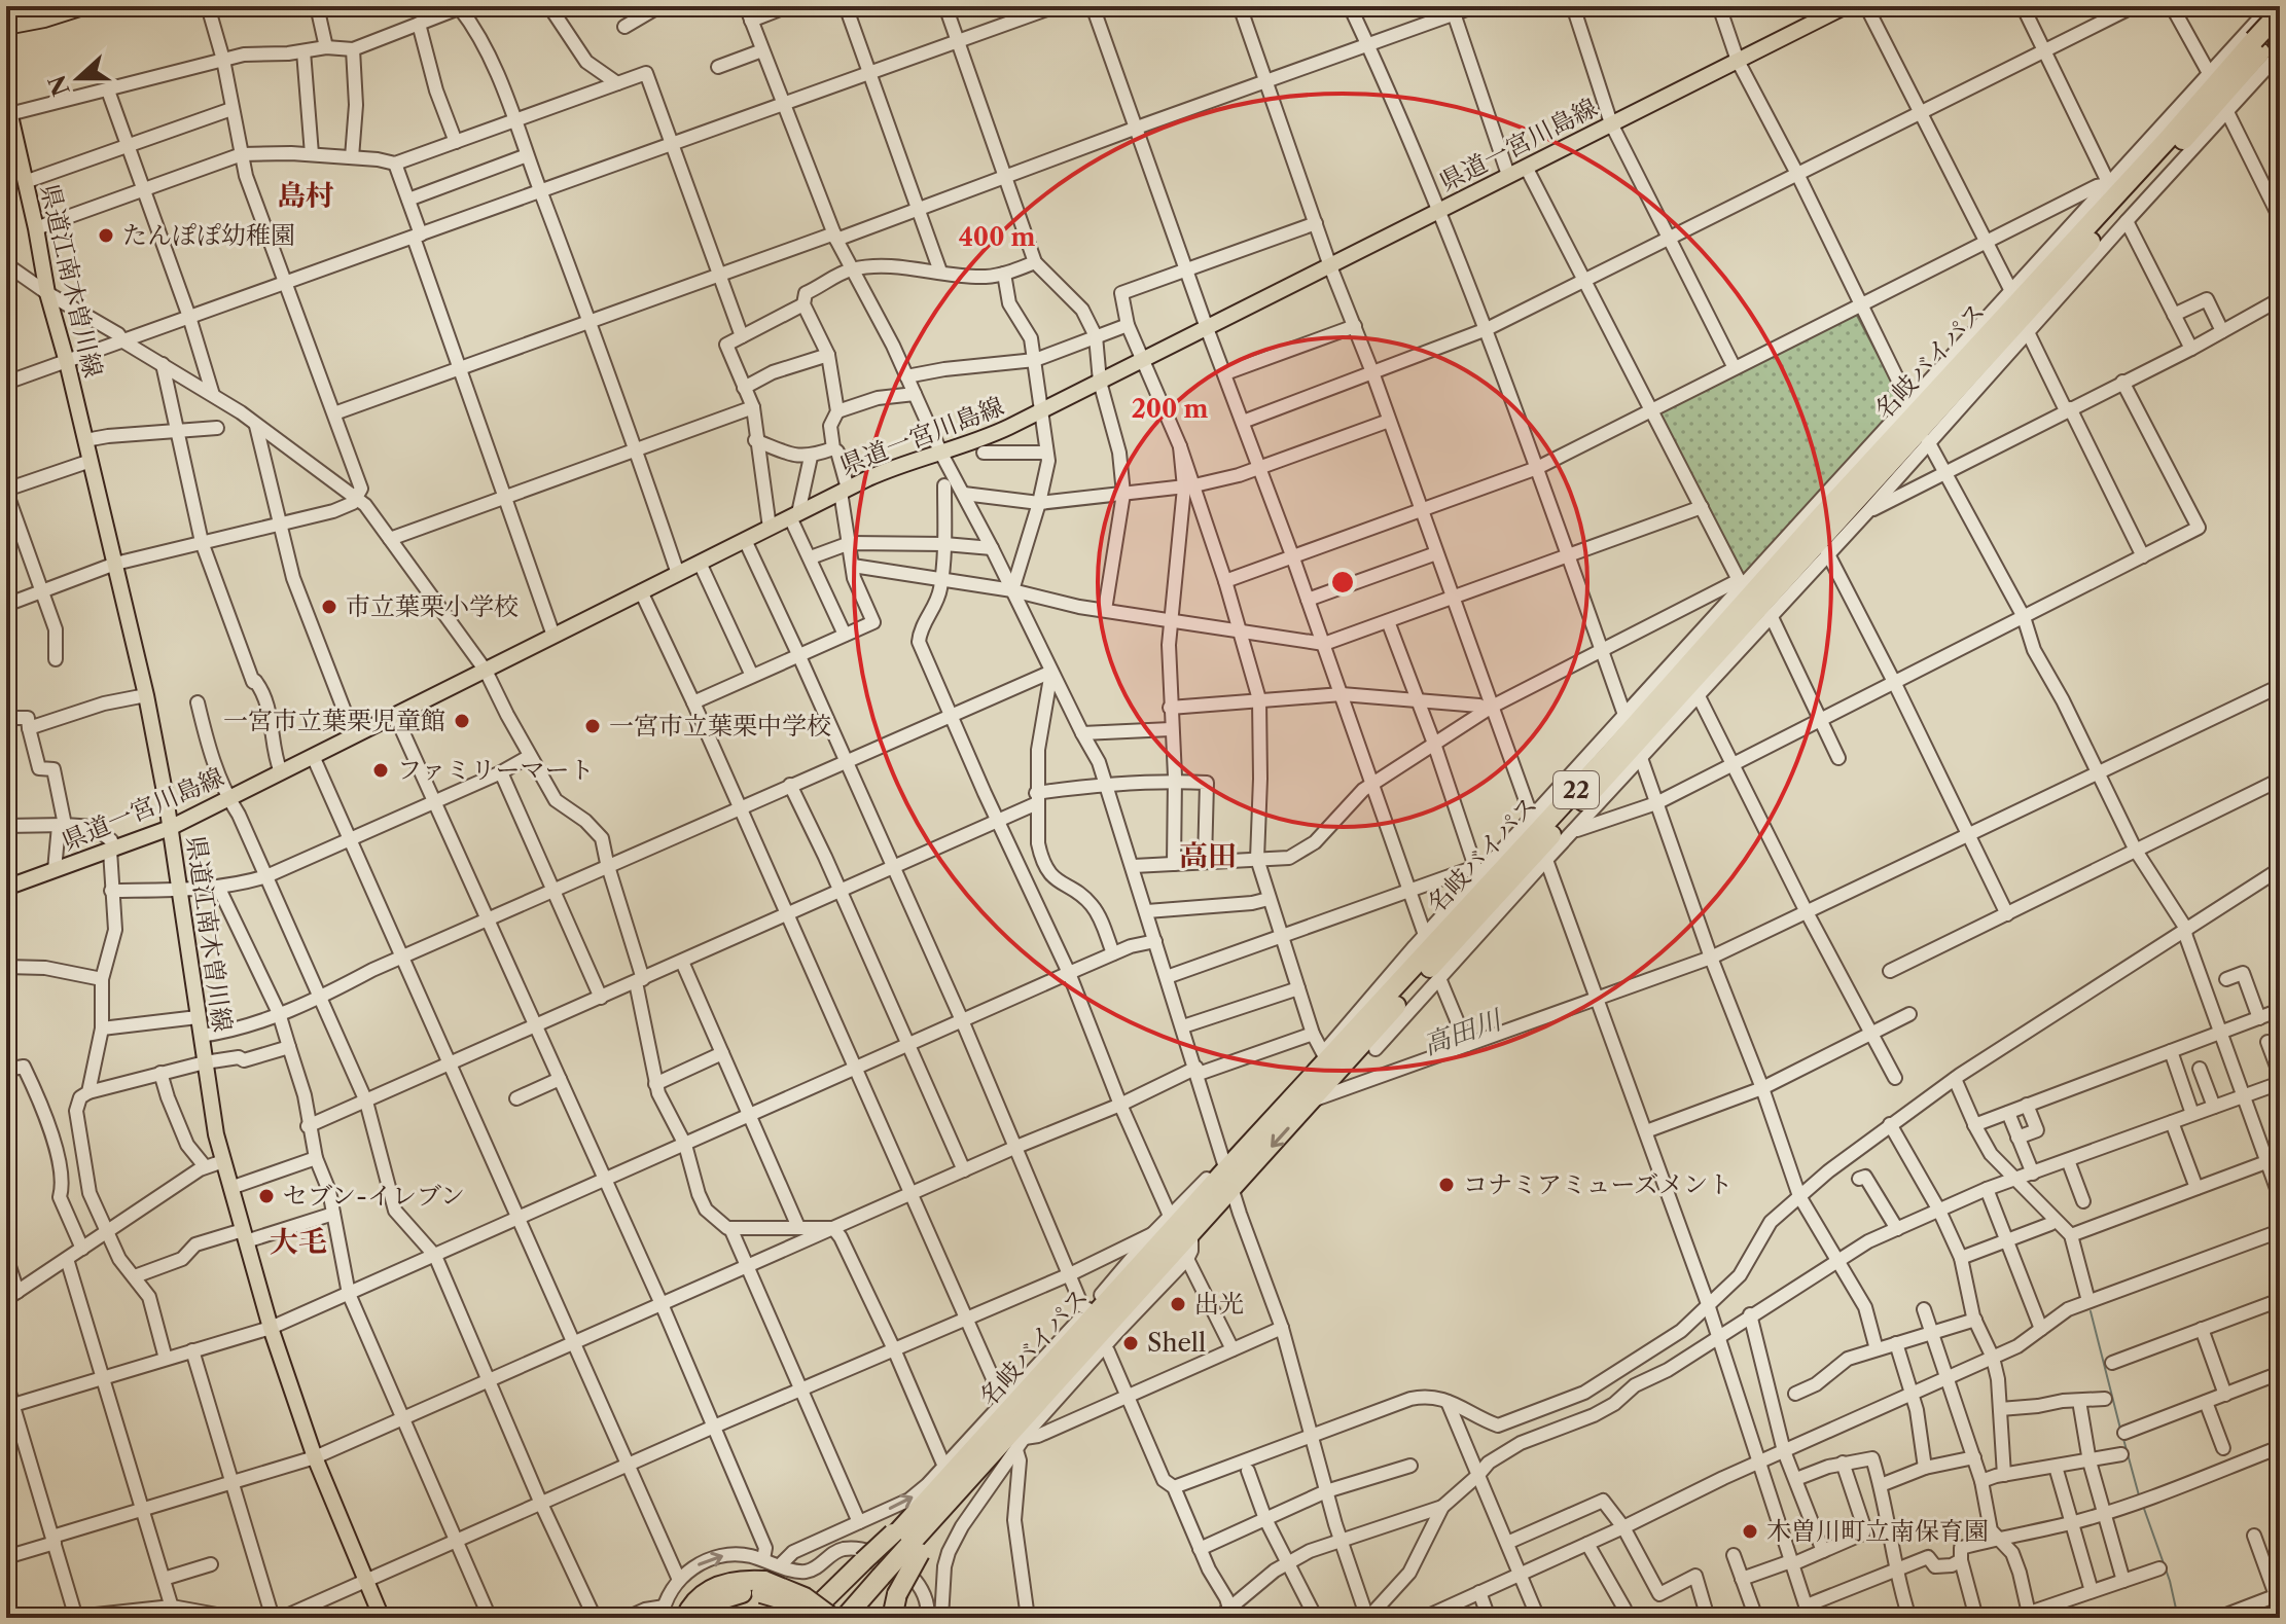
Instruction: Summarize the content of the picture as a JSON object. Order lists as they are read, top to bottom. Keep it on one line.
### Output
{"streets":{"highway":["名岐バイパス","22"],"main road":["県道一宮川島線","県道江南木曽川線"]},"crossings":[["県道一宮川島線","県道江南木曽川線"],["名岐バイパス","22"]],"districts":["島村","高田","大毛"],"water":["高田川"],"places":["たんぽぽ幼稚園","市立葉栗小学校","一宮市立葉栗児童館","一宮市立葉栗中学校","ファミリーマート","コナミアミューズメント","セブン-イレブン","出光","Shell","木曽川町立南保育園"],"north":"left","rings":["400 m","200 m"]}
